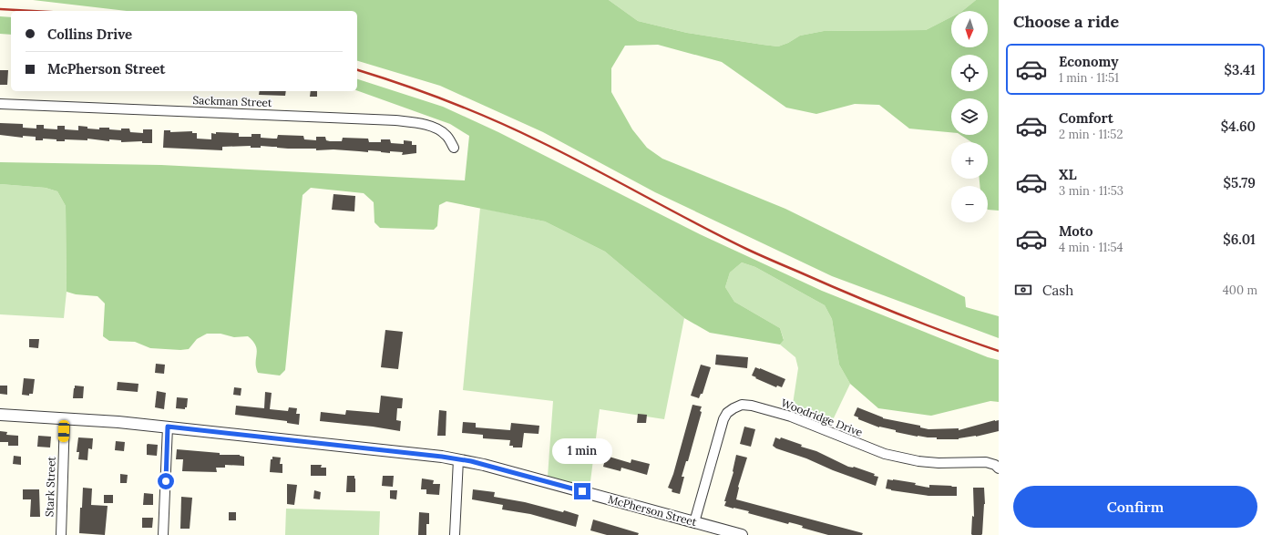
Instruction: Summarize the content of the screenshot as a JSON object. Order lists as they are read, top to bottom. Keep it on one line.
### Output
{"streets":{"street":["Sackman Street","Woodridge Drive","Stark Street","McPherson Street"]},"crossings":[["Woodridge Drive","McPherson Street"],["Stark Street","McPherson Street"]],"north":"bottom","page":{"heading":"Choose a ride","map_buttons":["+","−"],"banner":["Collins Drive","McPherson Street"],"list":[{"name":"Economy","note":"1 min · 11:51","value":"$3.41"},{"name":"Comfort","note":"2 min · 11:52","value":"$4.60"},{"name":"XL","note":"3 min · 11:53","value":"$5.79"},{"name":"Moto","note":"4 min · 11:54","value":"$6.01"}],"pay":["Cash","400 m"],"bubble":"1 min","buttons":"Confirm"}}
